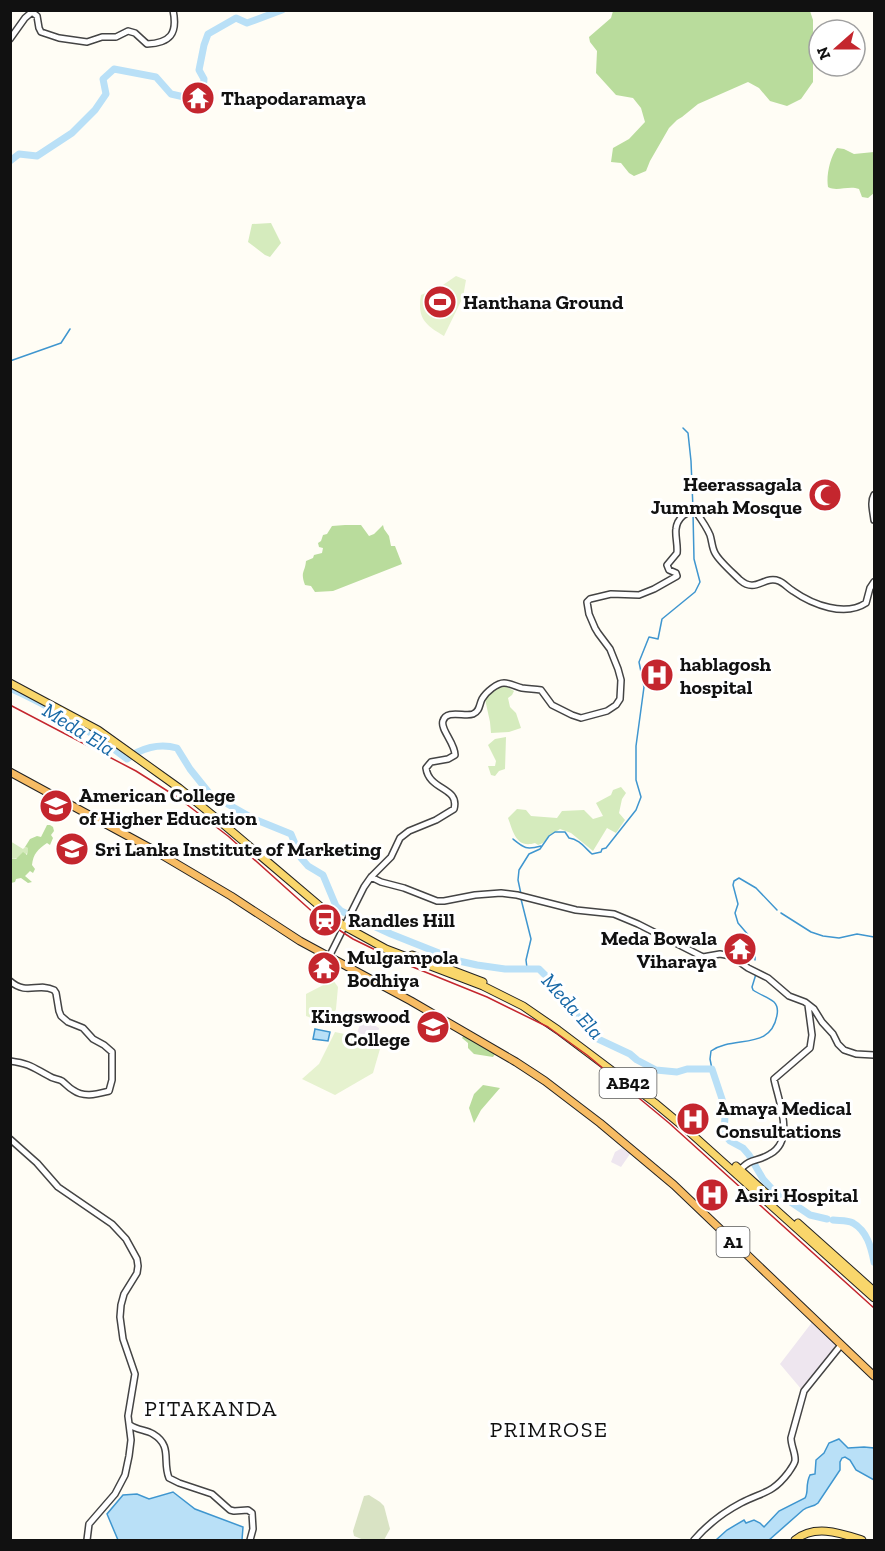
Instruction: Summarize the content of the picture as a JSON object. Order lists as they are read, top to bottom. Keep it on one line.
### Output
{"streets":{"highway":["A1"],"main road":["AB42"]},"districts":["PITAKANDA","PRIMROSE"],"water":["Meda Ela"],"places":{"temple":["Thapodaramaya","Meda Bowala Viharaya","Mulgampola Bodhiya"],"sports":["Hanthana Ground"],"mosque":["Heerassagala Jummah Mosque"],"hospital":["hablagosh hospital","Amaya Medical Consultations","Asiri Hospital"],"school or university":["American College of Higher Education","Sri Lanka Institute of Marketing","Kingswood College"],"station":["Randles Hill"]},"north":"left"}
